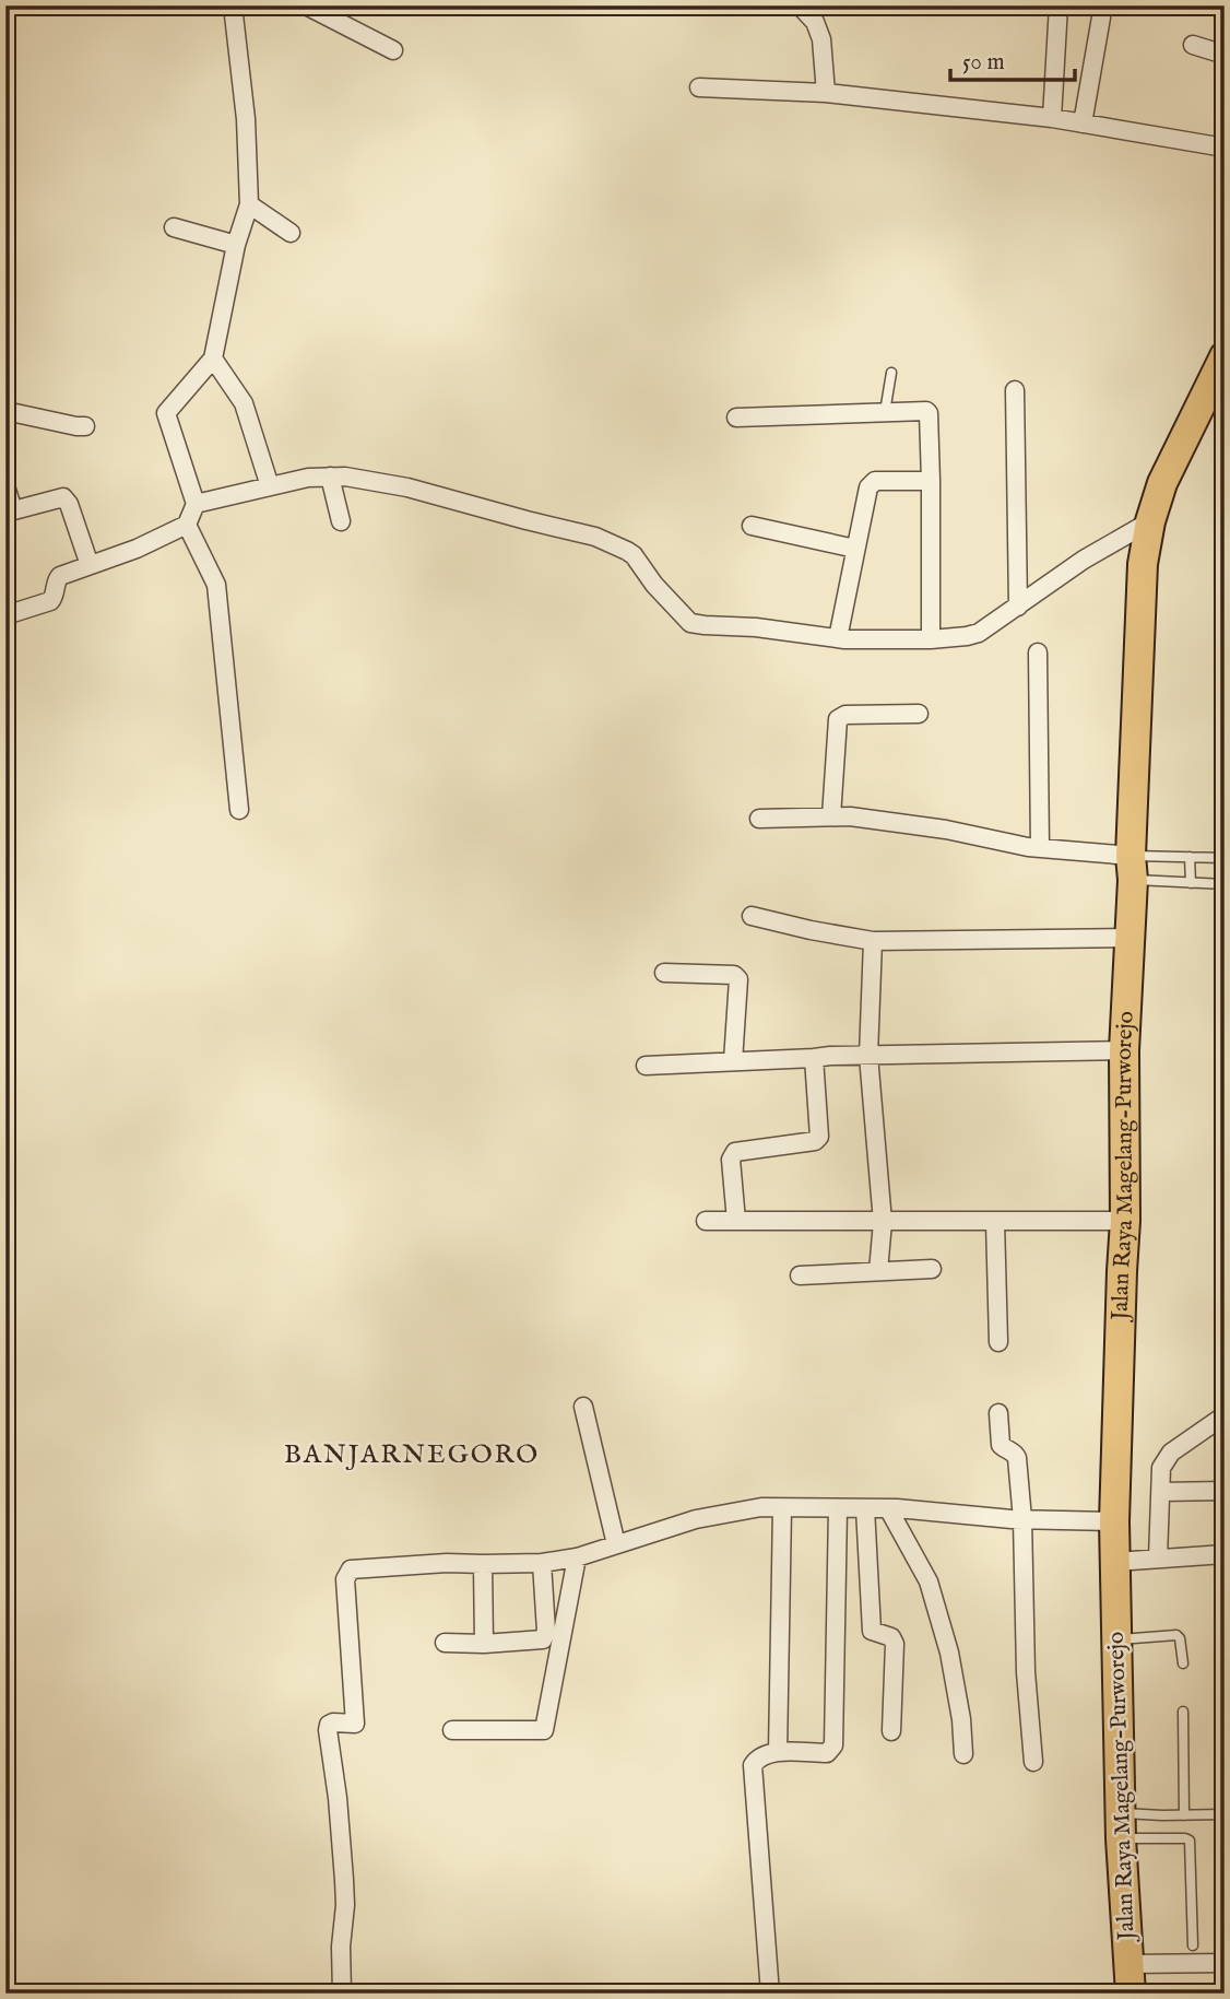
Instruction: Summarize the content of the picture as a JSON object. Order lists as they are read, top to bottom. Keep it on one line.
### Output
{"streets":{"main road":["Jalan Raya Magelang-Purworejo"]},"districts":["BANJARNEGORO"],"scale_bar":"50 m"}
